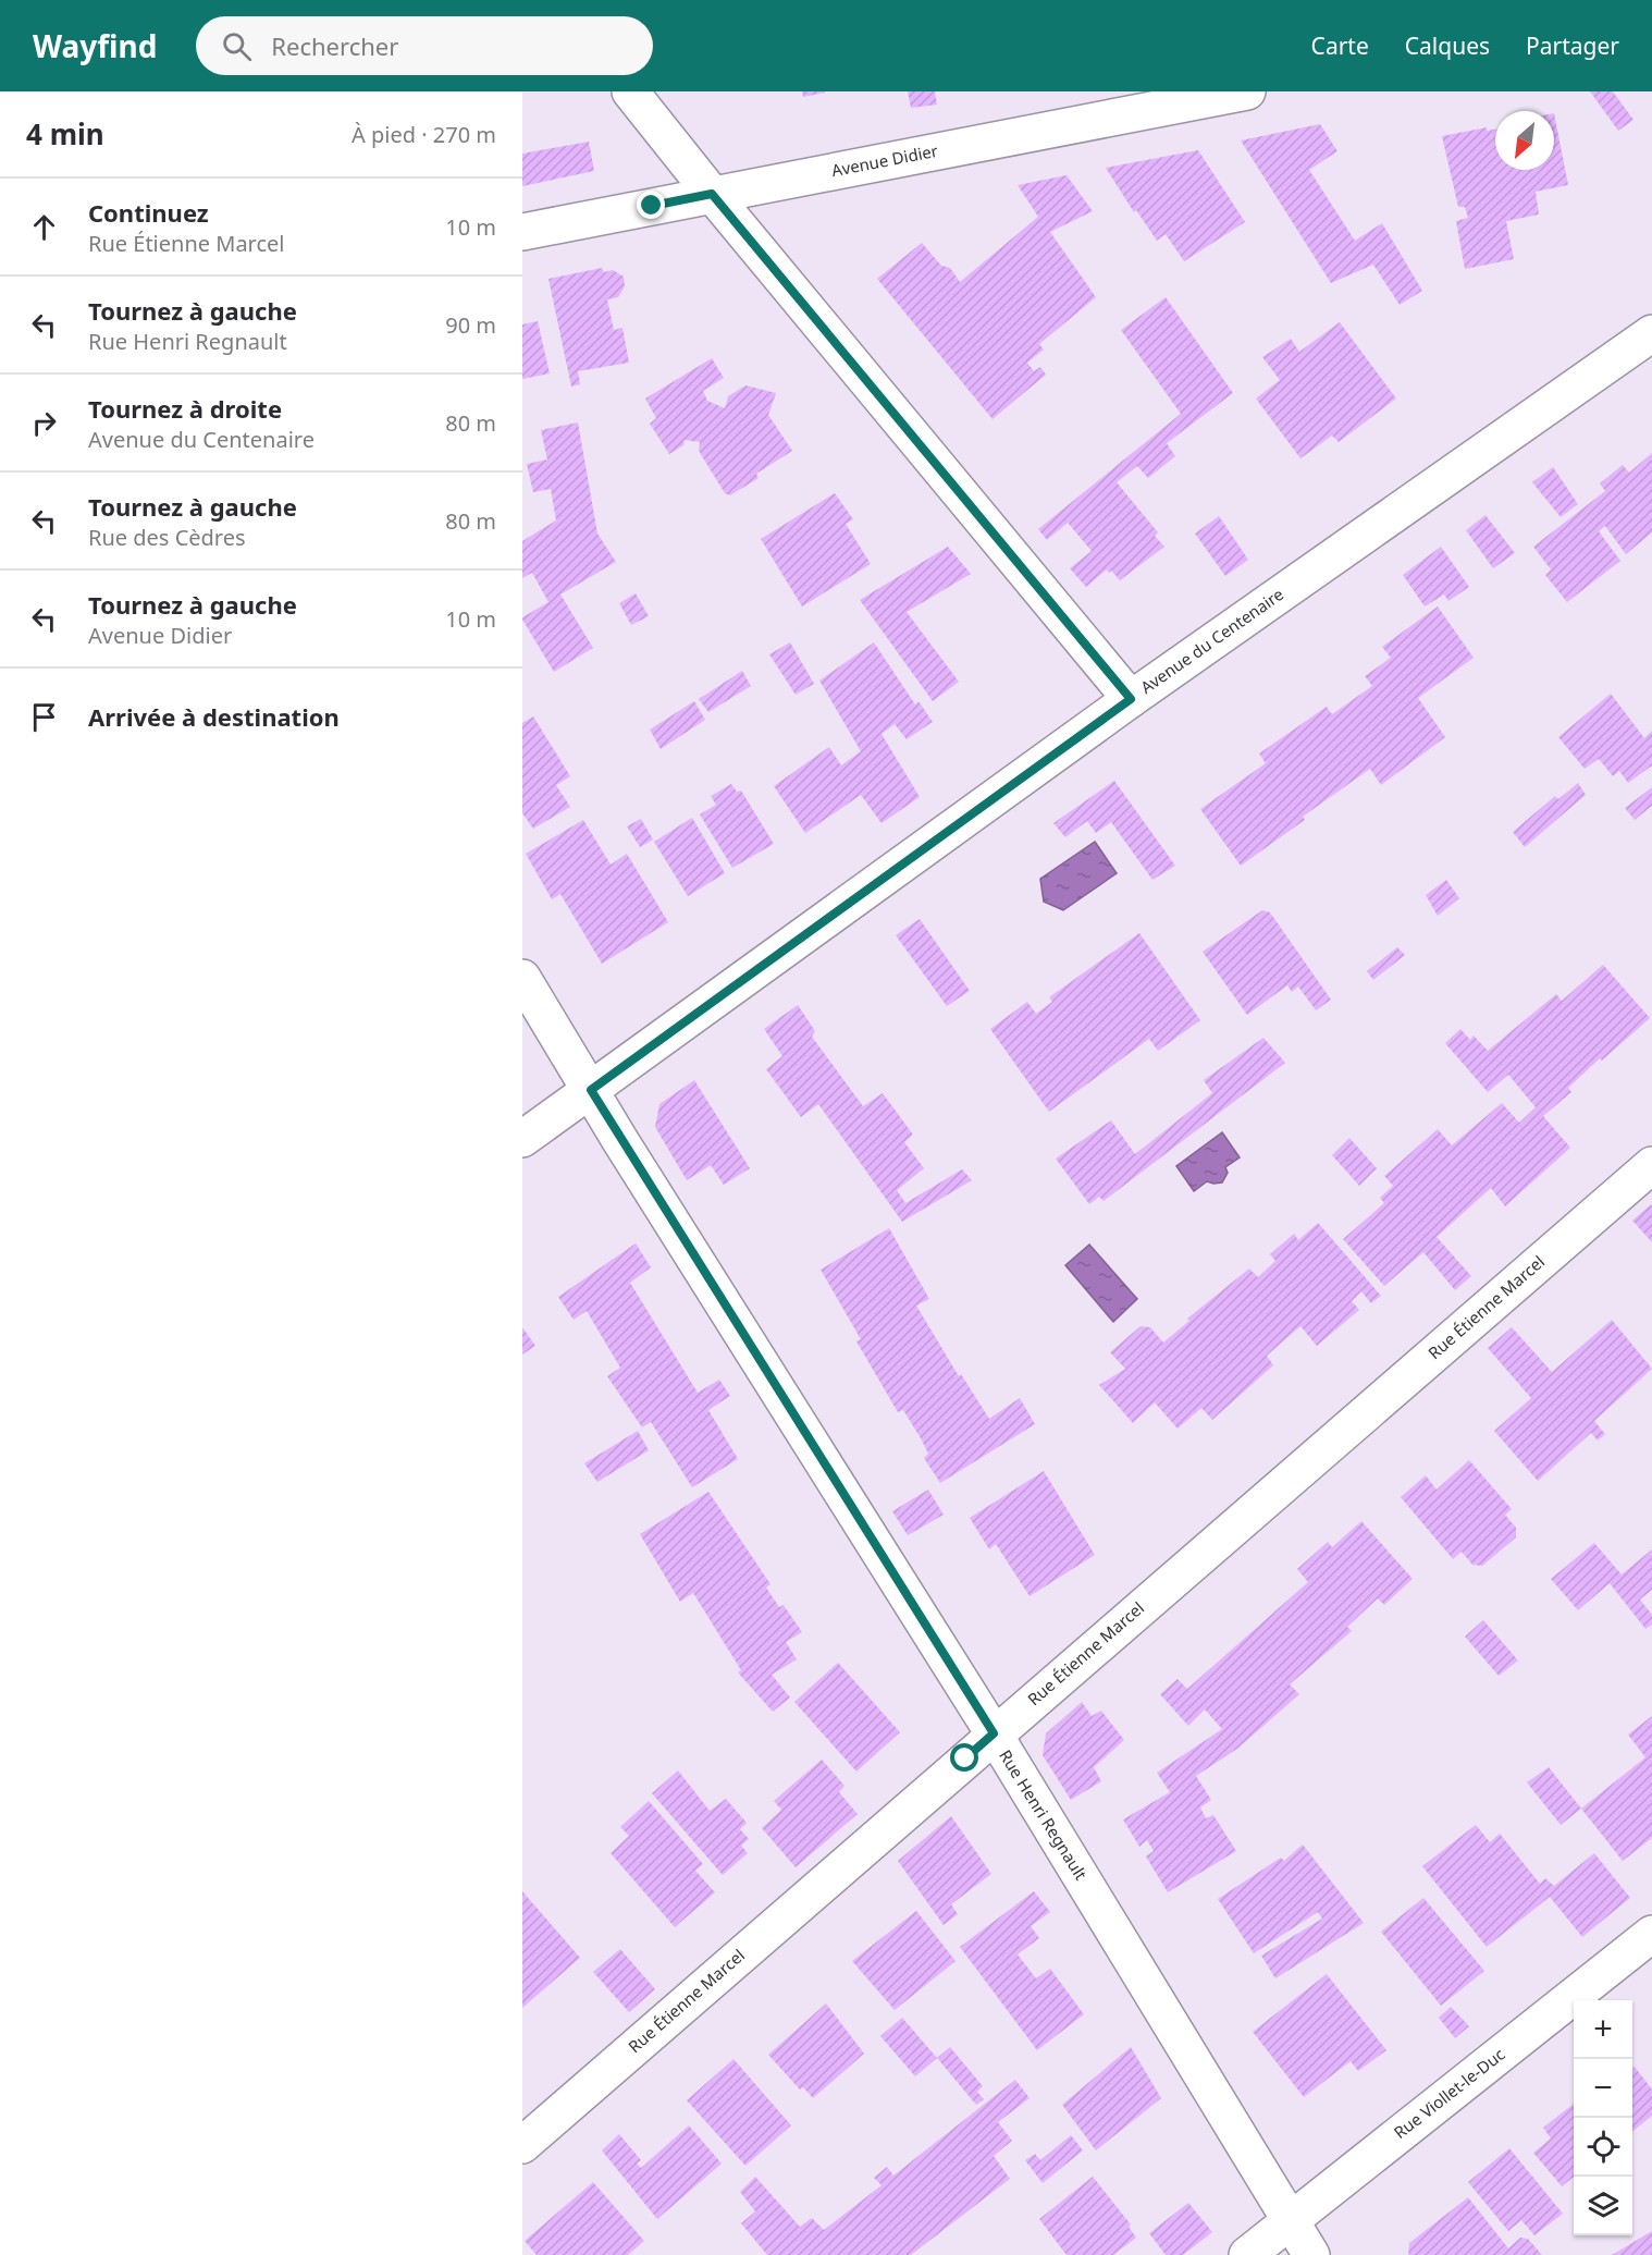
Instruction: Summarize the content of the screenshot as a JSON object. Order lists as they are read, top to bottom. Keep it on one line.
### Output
{"streets":{"street":["Avenue Didier","Avenue du Centenaire","Rue Étienne Marcel","Rue Henri Regnault","Rue Viollet-le-Duc"]},"crossings":[["Avenue du Centenaire","Rue Henri Regnault"],["Rue Étienne Marcel","Rue Henri Regnault"],["Rue Henri Regnault","Rue Viollet-le-Duc"]],"north":"bottom left","page":{"header":"Wayfind","search":"Rechercher","nav":["Carte","Calques","Partager"],"heading":["4 min","À pied · 270 m"],"list":[["Continuez","Rue Étienne Marcel","10 m"],["Tournez à gauche","Rue Henri Regnault","90 m"],["Tournez à droite","Avenue du Centenaire","80 m"],["Tournez à gauche","Rue des Cèdres","80 m"],["Tournez à gauche","Avenue Didier","10 m"],"Arrivée à destination"],"map_buttons":["+","−"]}}
